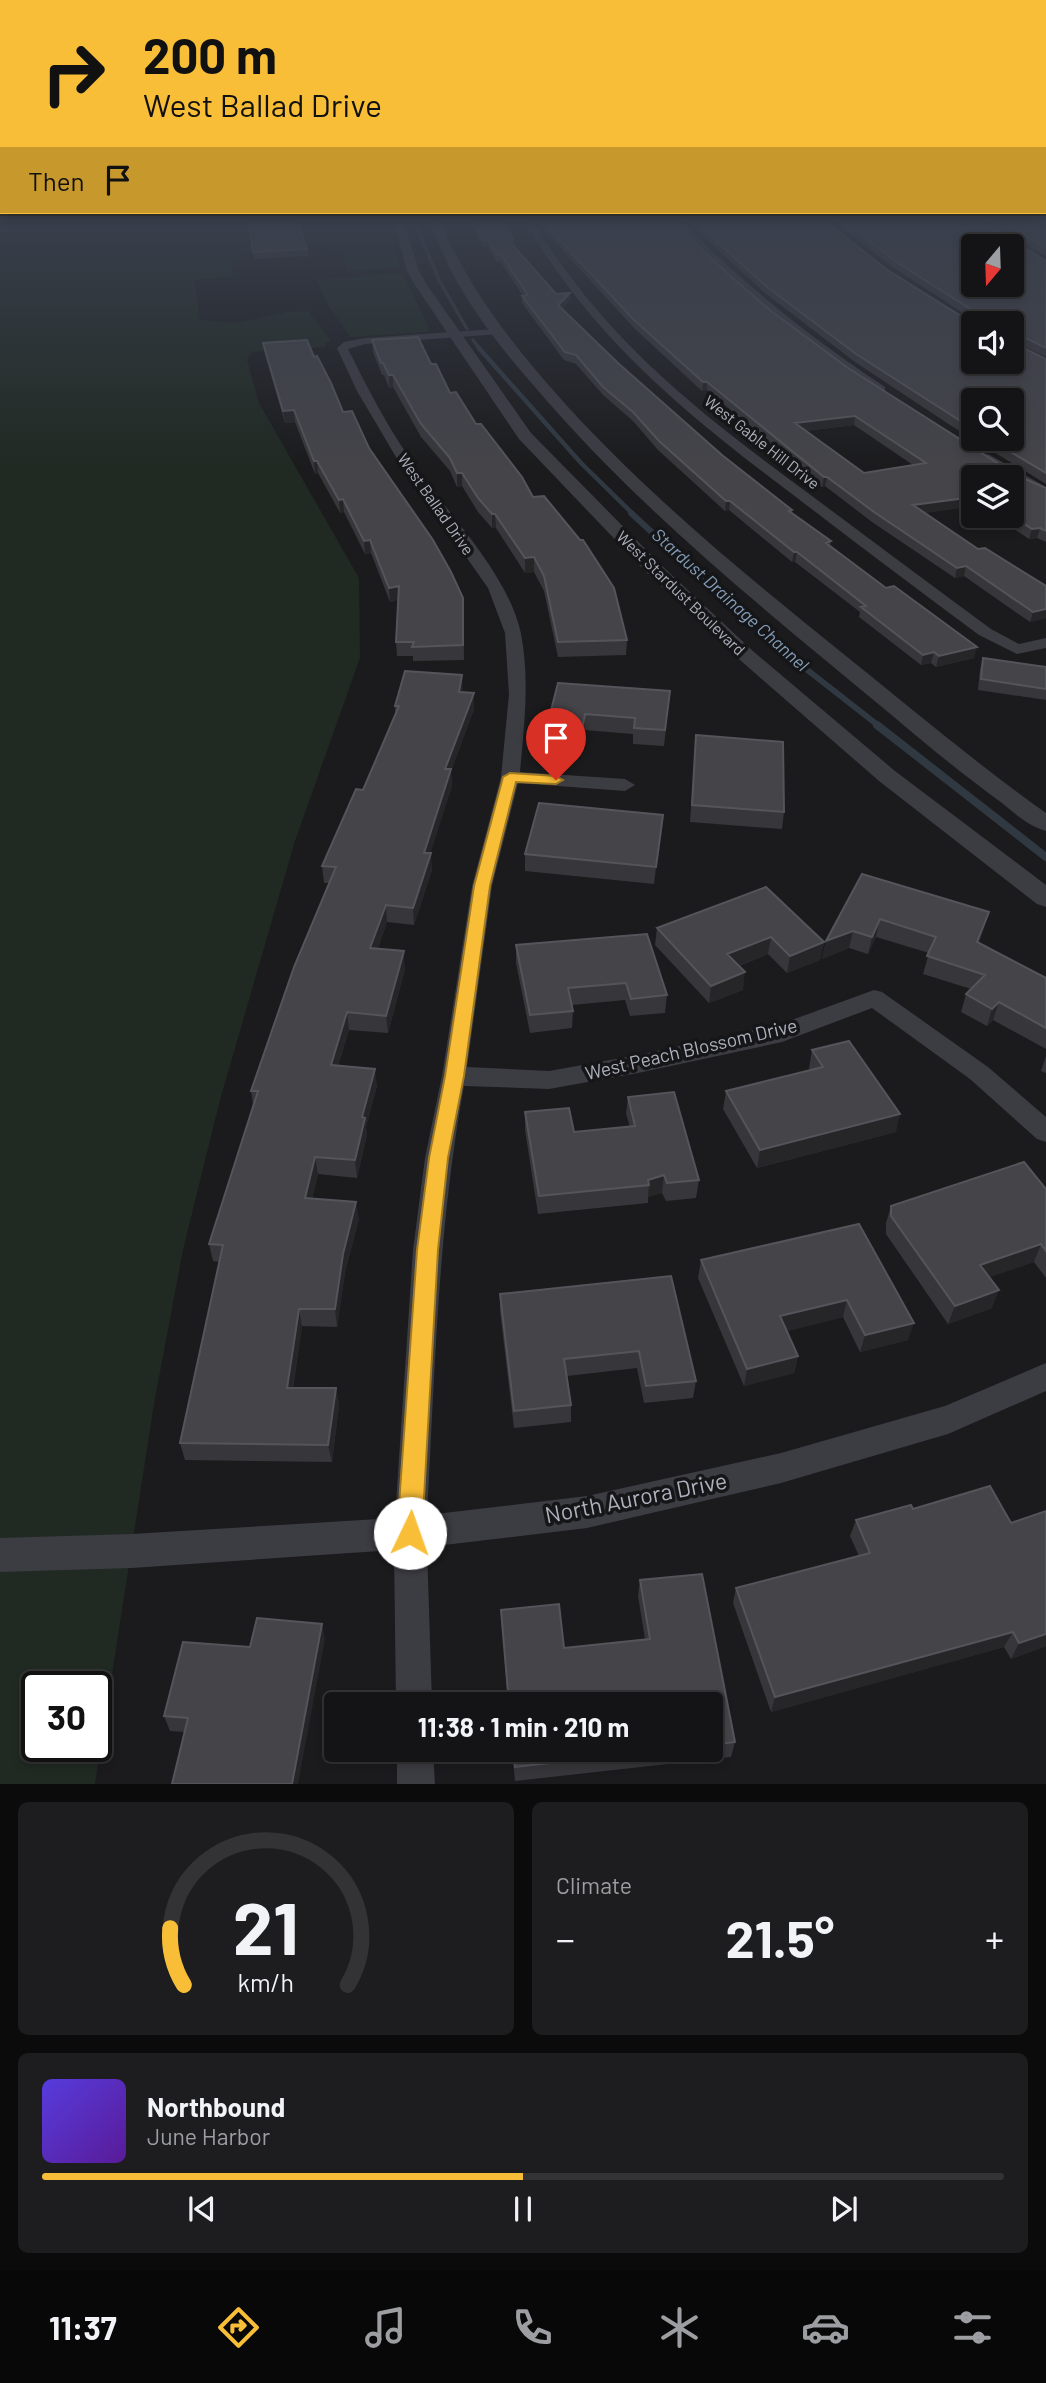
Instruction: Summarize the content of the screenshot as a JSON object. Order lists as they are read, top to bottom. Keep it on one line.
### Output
{"streets":{"street":["West Gable Hill Drive","West Ballad Drive","West Stardust Boulevard","West Peach Blossom Drive","North Aurora Drive"]},"crossings":[["West Ballad Drive","West Stardust Boulevard"],["West Ballad Drive","West Peach Blossom Drive"],["West Ballad Drive","North Aurora Drive"]],"water":["Stardust Drainage Channel"],"north":"bottom","page":{"turn":["200 m","West Ballad Drive"],"then":"Then","limit":"30","trip":"11:38 · 1 min · 210 m","tile":"Climate","heat":["−","21.5°","+"],"song":["Northbound","June Harbor"],"tabs":"11:37","gauge":["21","km/h"]}}
